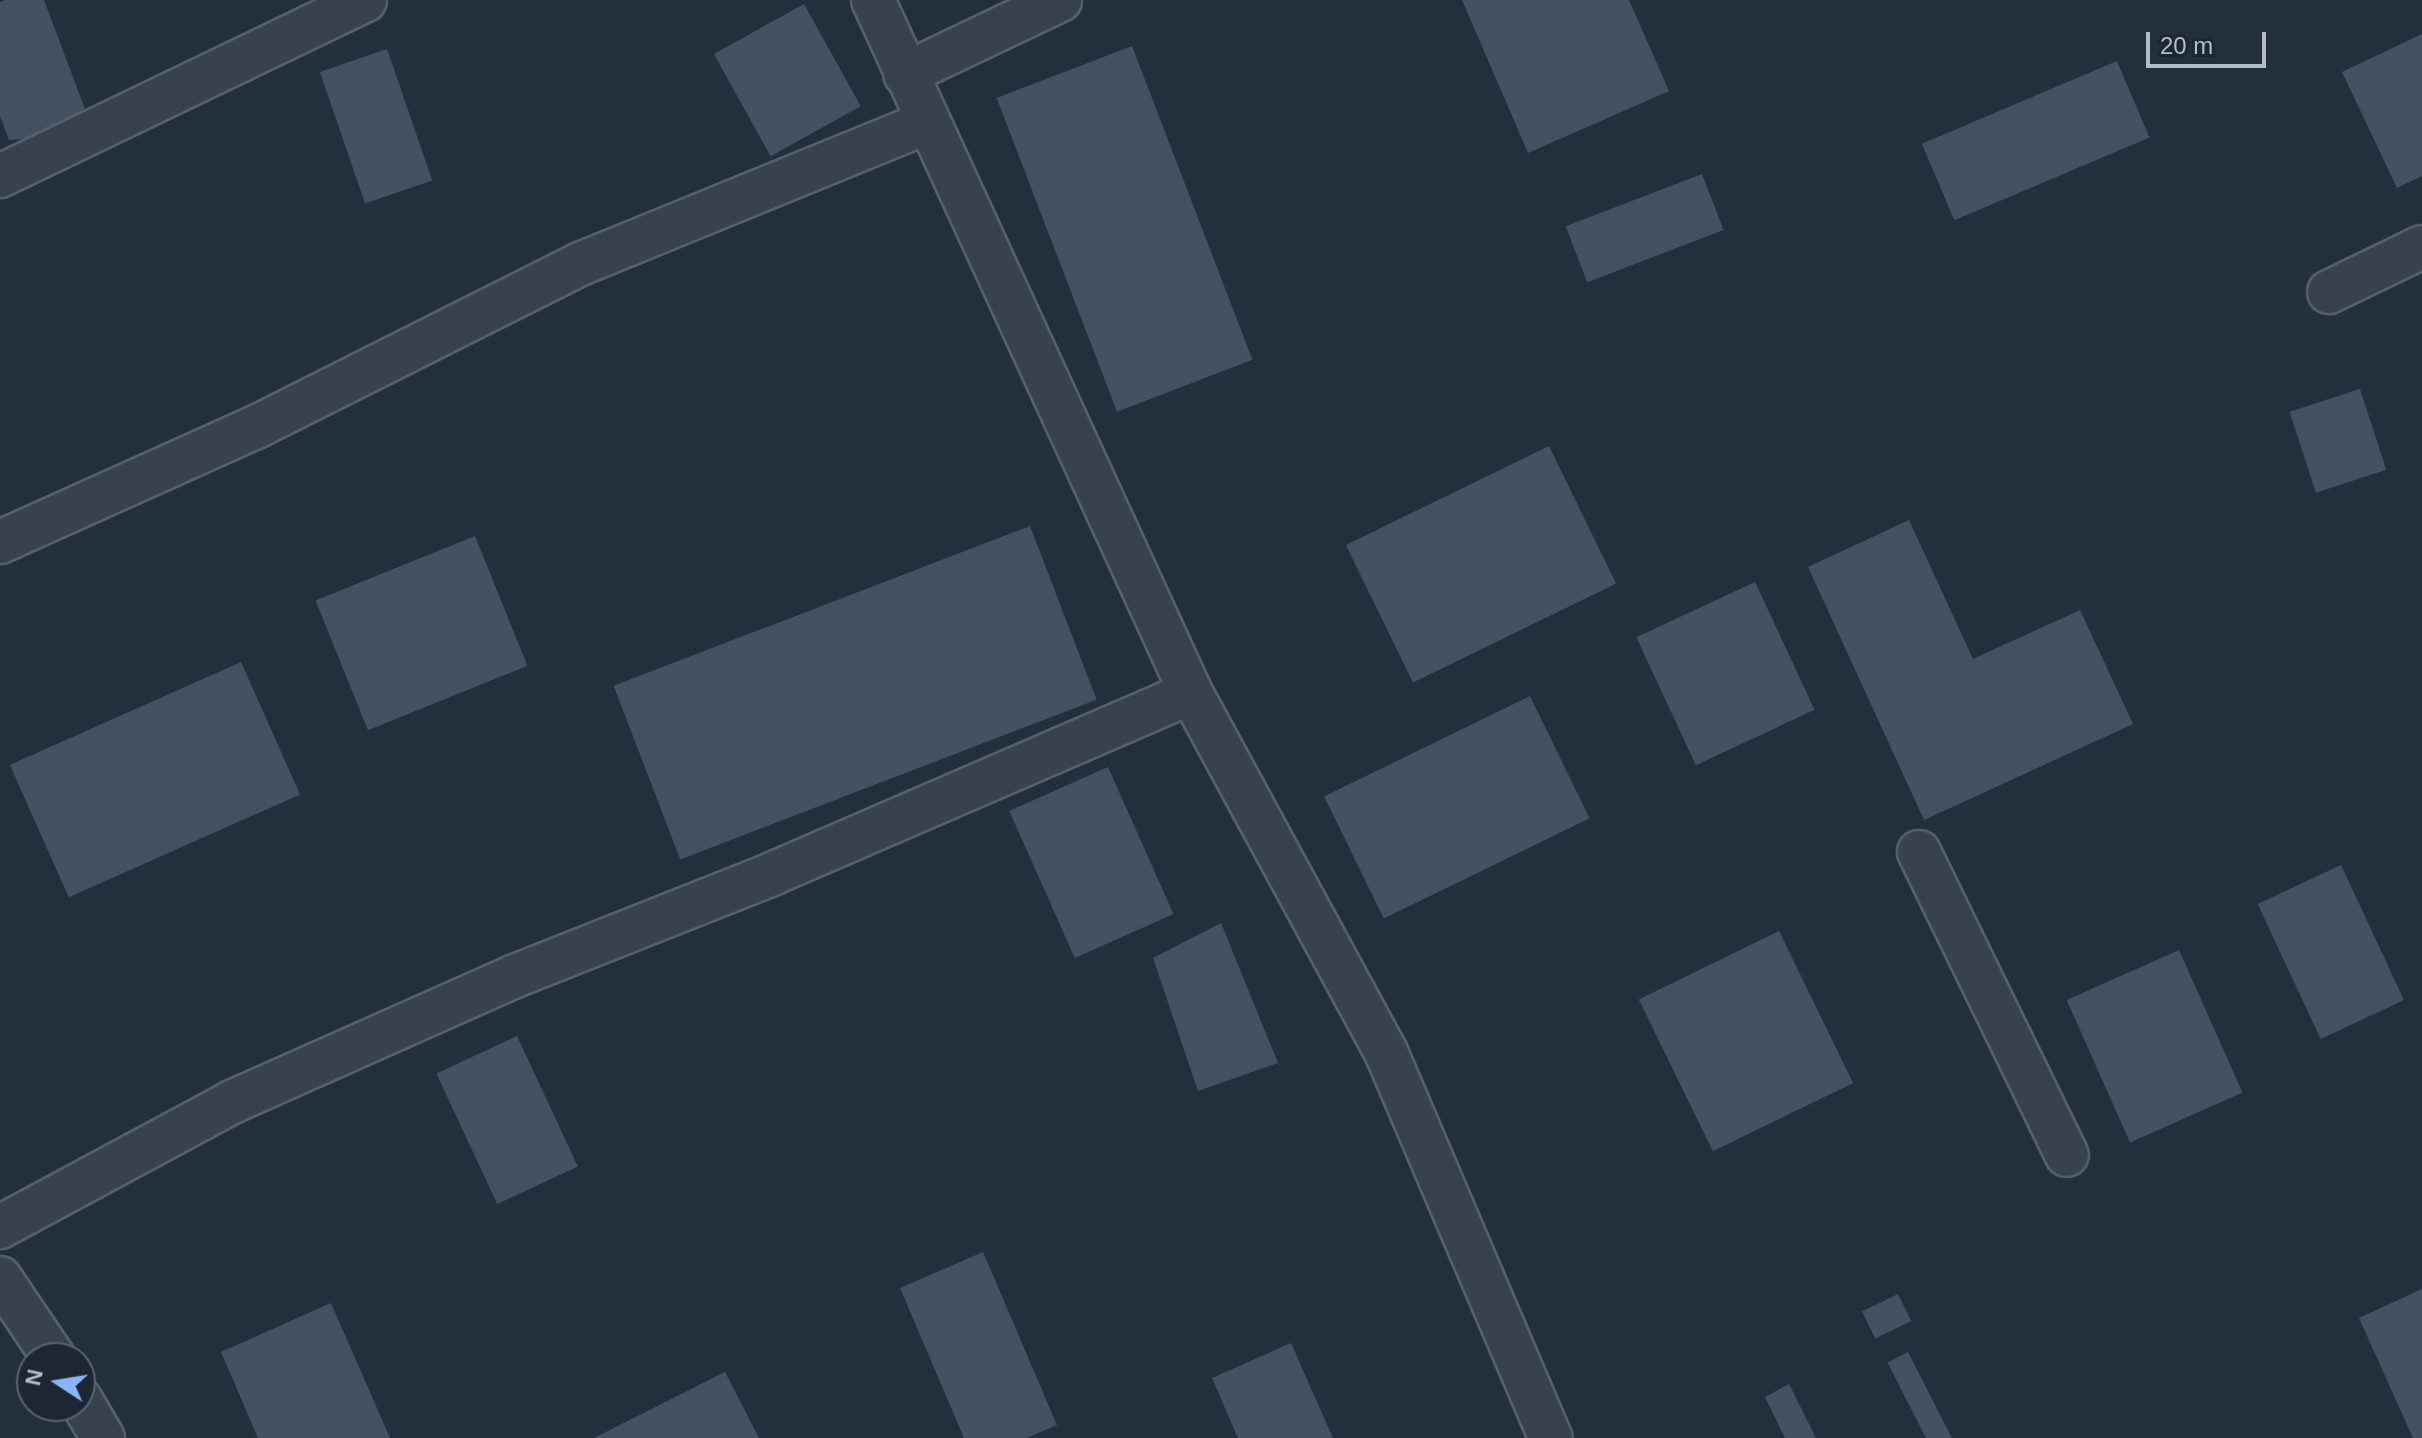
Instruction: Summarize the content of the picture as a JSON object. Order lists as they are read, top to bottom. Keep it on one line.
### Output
{"scale_bar":"20 m","north":"left"}
